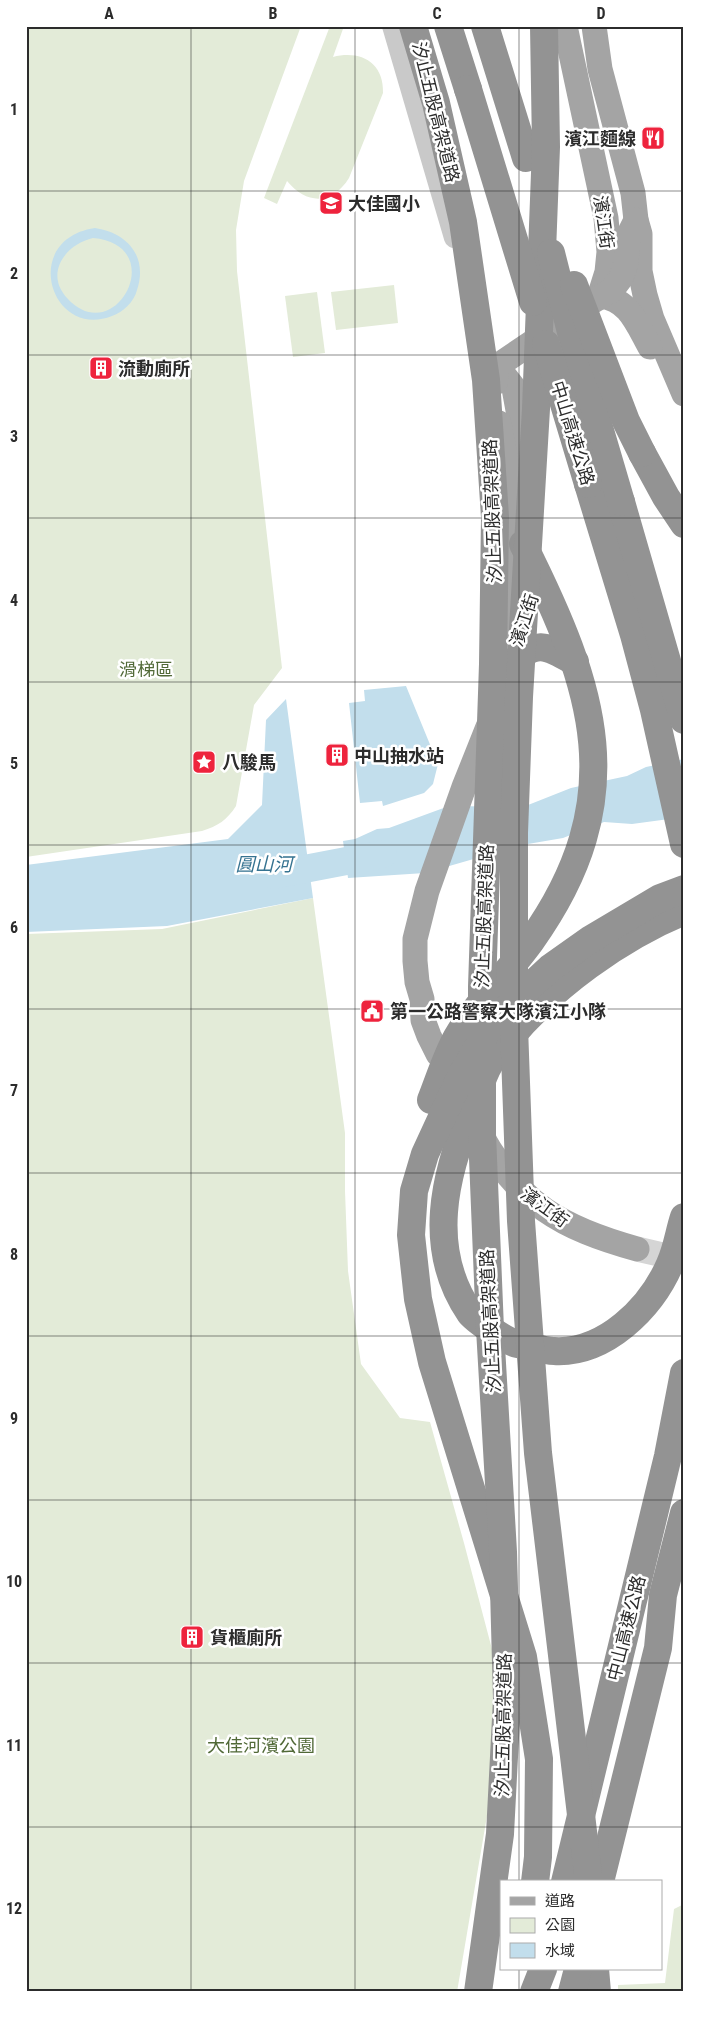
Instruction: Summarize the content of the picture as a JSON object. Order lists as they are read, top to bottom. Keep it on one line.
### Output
{"streets":{"highway":["汐止五股高架道路","中山高速公路"],"main road":["濱江街"]},"water":["圓山河"],"parks":["滑梯區","大佳河濱公園"],"places":{"restaurant":["濱江麵線"],"school or university":["大佳國小"],"building":["流動廁所","中山抽水站","貨櫃廁所"],"place":["八駿馬"],"public building":["第一公路警察大隊濱江小隊"]},"legend":["道路","公園","水域"],"grid":{"columns":["A","B","C","D"],"rows":["1","2","3","4","5","6","7","8","9","10","11","12"]}}
